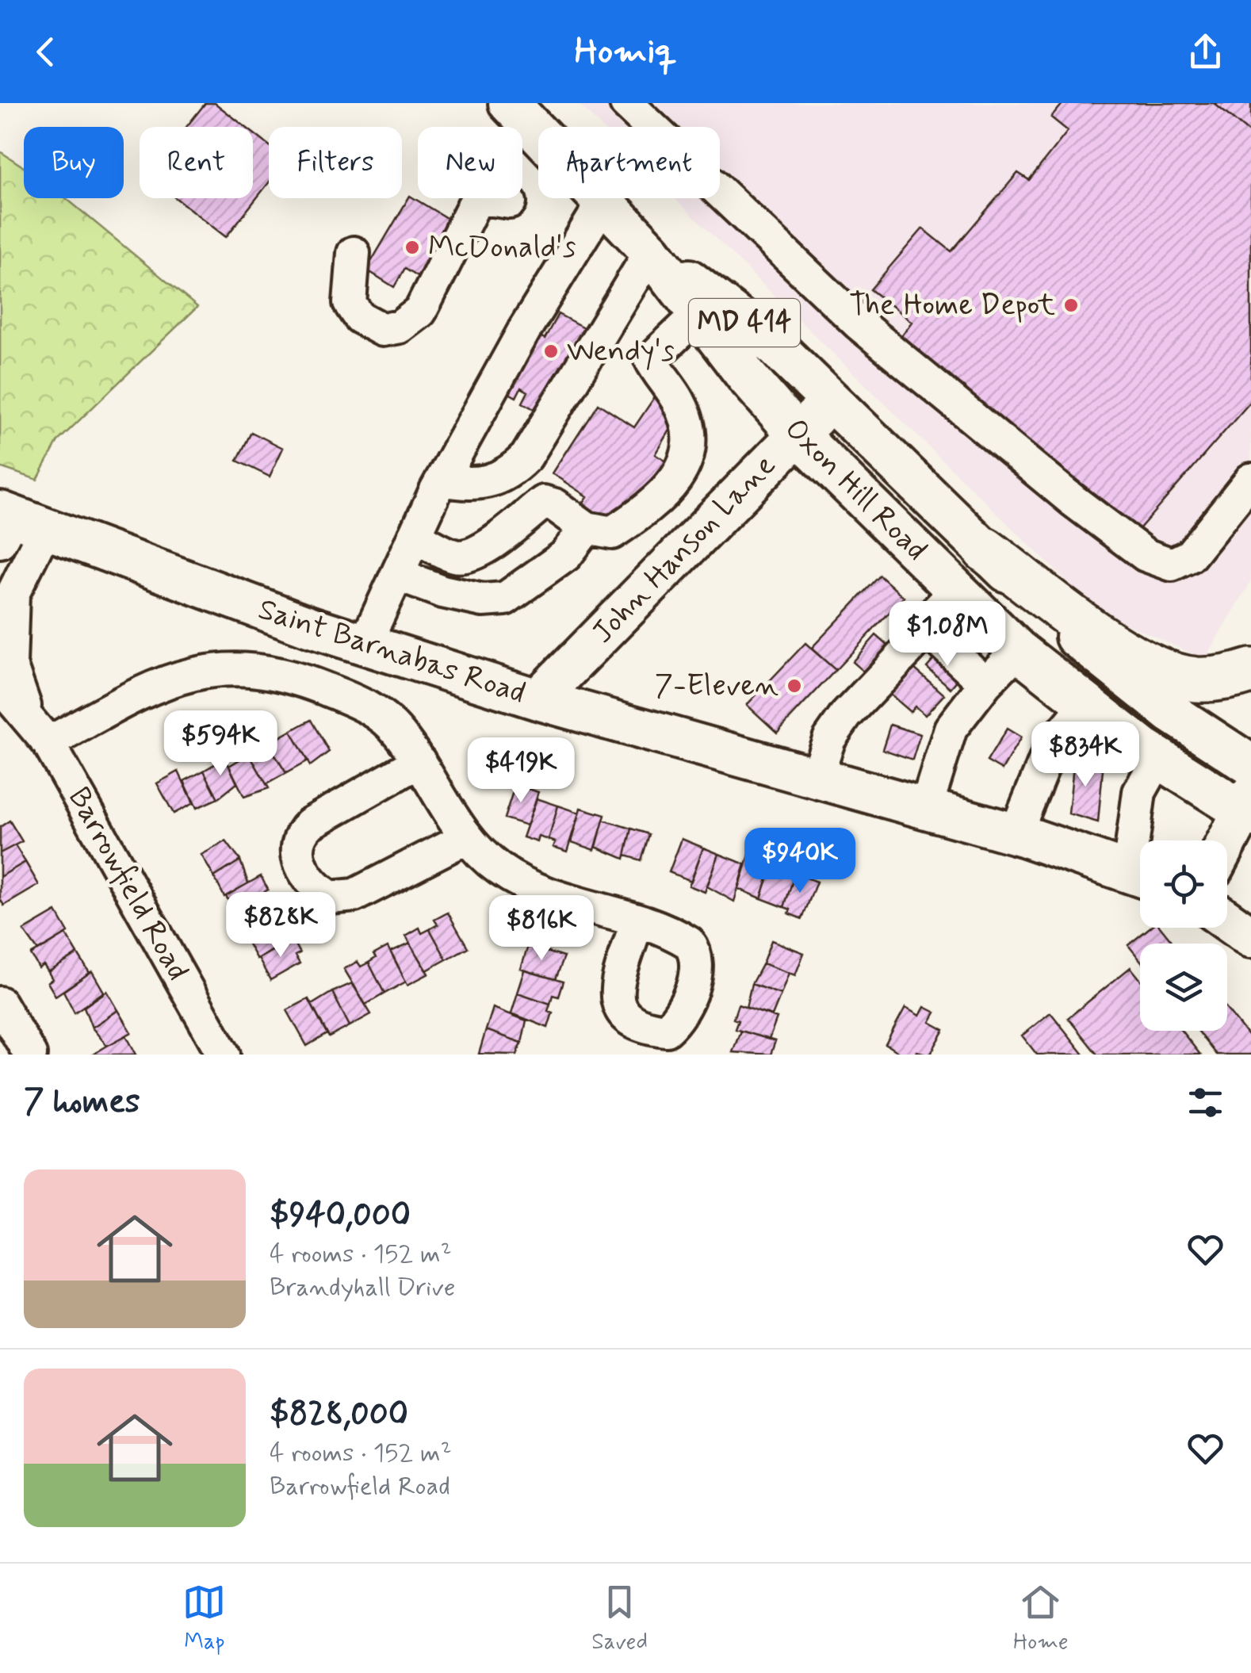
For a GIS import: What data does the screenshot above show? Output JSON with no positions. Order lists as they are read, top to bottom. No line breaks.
{"streets":{"main road":["MD 414","Oxon Hill Road","John Hanson Lane","Saint Barnabas Road"],"street":["Barrowfield Road"]},"crossings":[["Oxon Hill Road","John Hanson Lane"],["John Hanson Lane","Saint Barnabas Road"],["Saint Barnabas Road","Barrowfield Road"]],"places":["McDonald's","The Home Depot","Wendy's","7-Eleven"],"page":{"header":"Homiq","chip":["Buy","Rent","Filters","New","Apartment"],"price":["$1.08M","$594K","$834K","$419K","$940K","$828K","$816K"],"heading":"7 homes","list":[{"name":"$940,000","note":"4 rooms · 152 m² · Brandyhall Drive"},{"name":"$828,000","note":"4 rooms · 152 m² · Barrowfield Road"}],"tabs":["Map","Saved","Home"]}}
